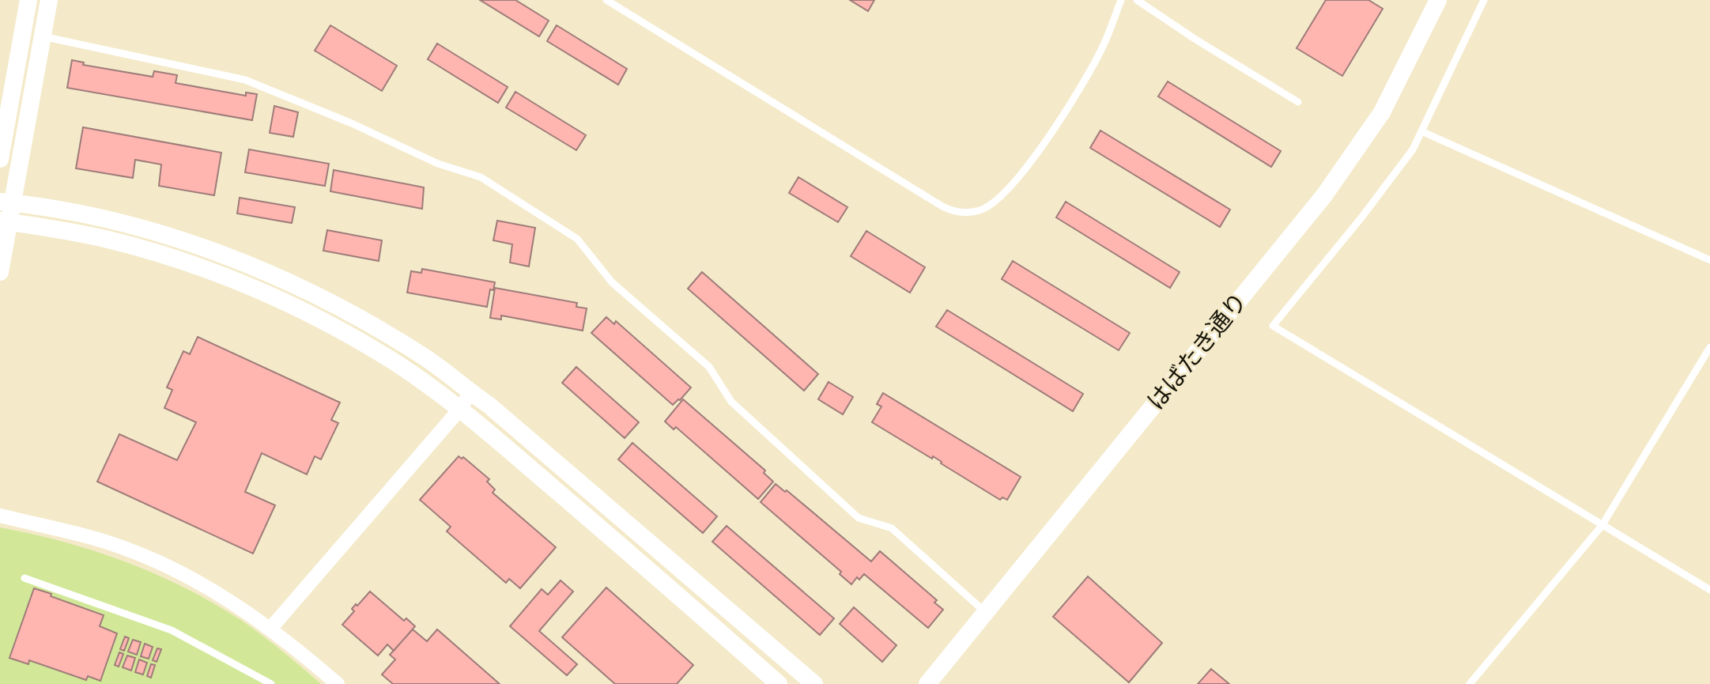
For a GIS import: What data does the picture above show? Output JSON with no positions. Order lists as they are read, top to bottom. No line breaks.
{"streets":{"street":["はばたき通り"]}}
